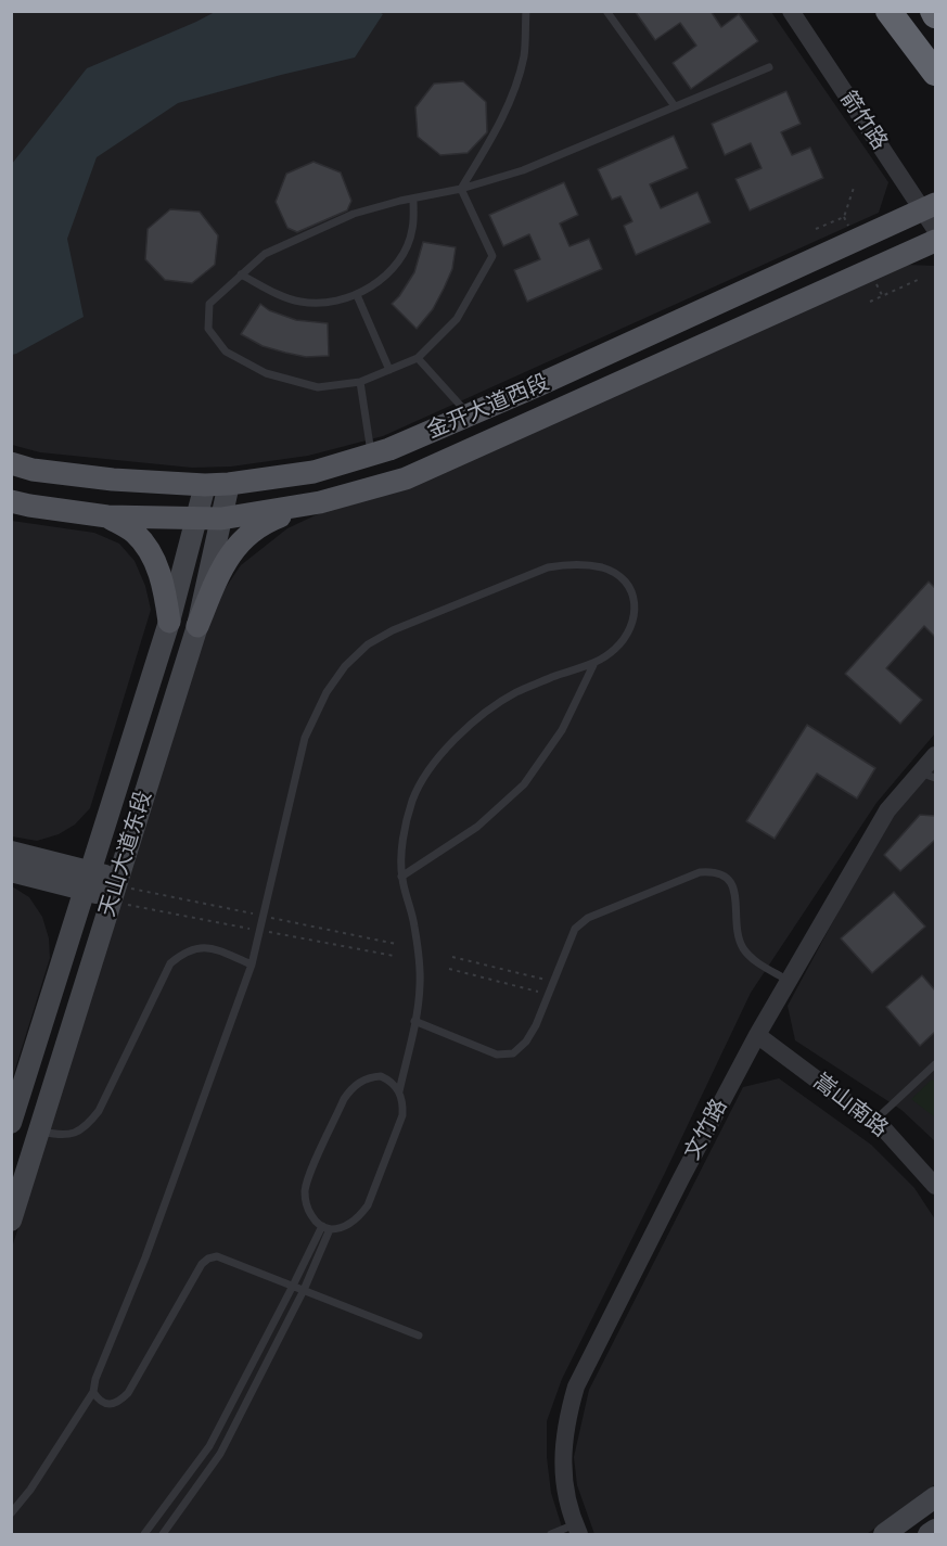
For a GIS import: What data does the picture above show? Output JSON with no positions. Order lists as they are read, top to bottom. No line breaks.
{"streets":{"main road":["金开大道西段","天山大道东段"],"street":["箭竹路","嵩山南路","文竹路"]},"crossings":[["箭竹路","金开大道西段"],["金开大道西段","天山大道东段"],["嵩山南路","文竹路"]]}
